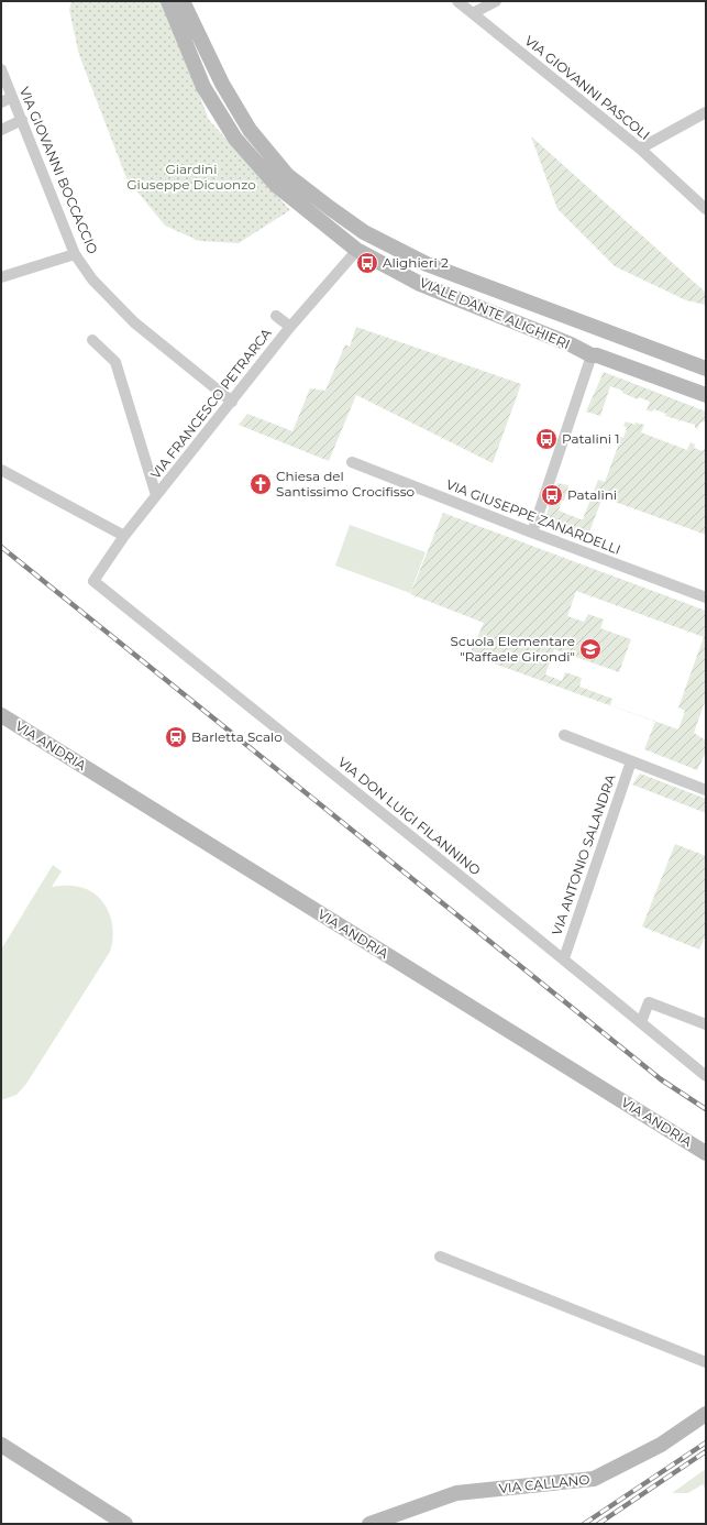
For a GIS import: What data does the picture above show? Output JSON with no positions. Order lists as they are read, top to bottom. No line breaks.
{"streets":{"street":["VIA GIOVANNI PASCOLI","VIA GIOVANNI BOCCACCIO","VIALE DANTE ALIGHIERI","VIA FRANCESCO PETRARCA","VIA GIUSEPPE ZANARDELLI","VIA ANDRIA","VIA DON LUIGI FILANNINO","VIA ANTONIO SALANDRA","VIA CALLANO"]},"crossings":[["VIA GIOVANNI BOCCACCIO","VIA FRANCESCO PETRARCA"],["VIALE DANTE ALIGHIERI","VIA FRANCESCO PETRARCA"],["VIA FRANCESCO PETRARCA","VIA DON LUIGI FILANNINO"],["VIA DON LUIGI FILANNINO","VIA ANTONIO SALANDRA"]],"parks":["Giardini Giuseppe Dicuonzo"],"places":{"bus stop":["Alighieri 2","Patalini 1","Patalini"],"church":["Chiesa del Santissimo Crocifisso"],"school or university":["Scuola Elementare \"Raffaele Girondi\""],"station":["Barletta Scalo"]}}
